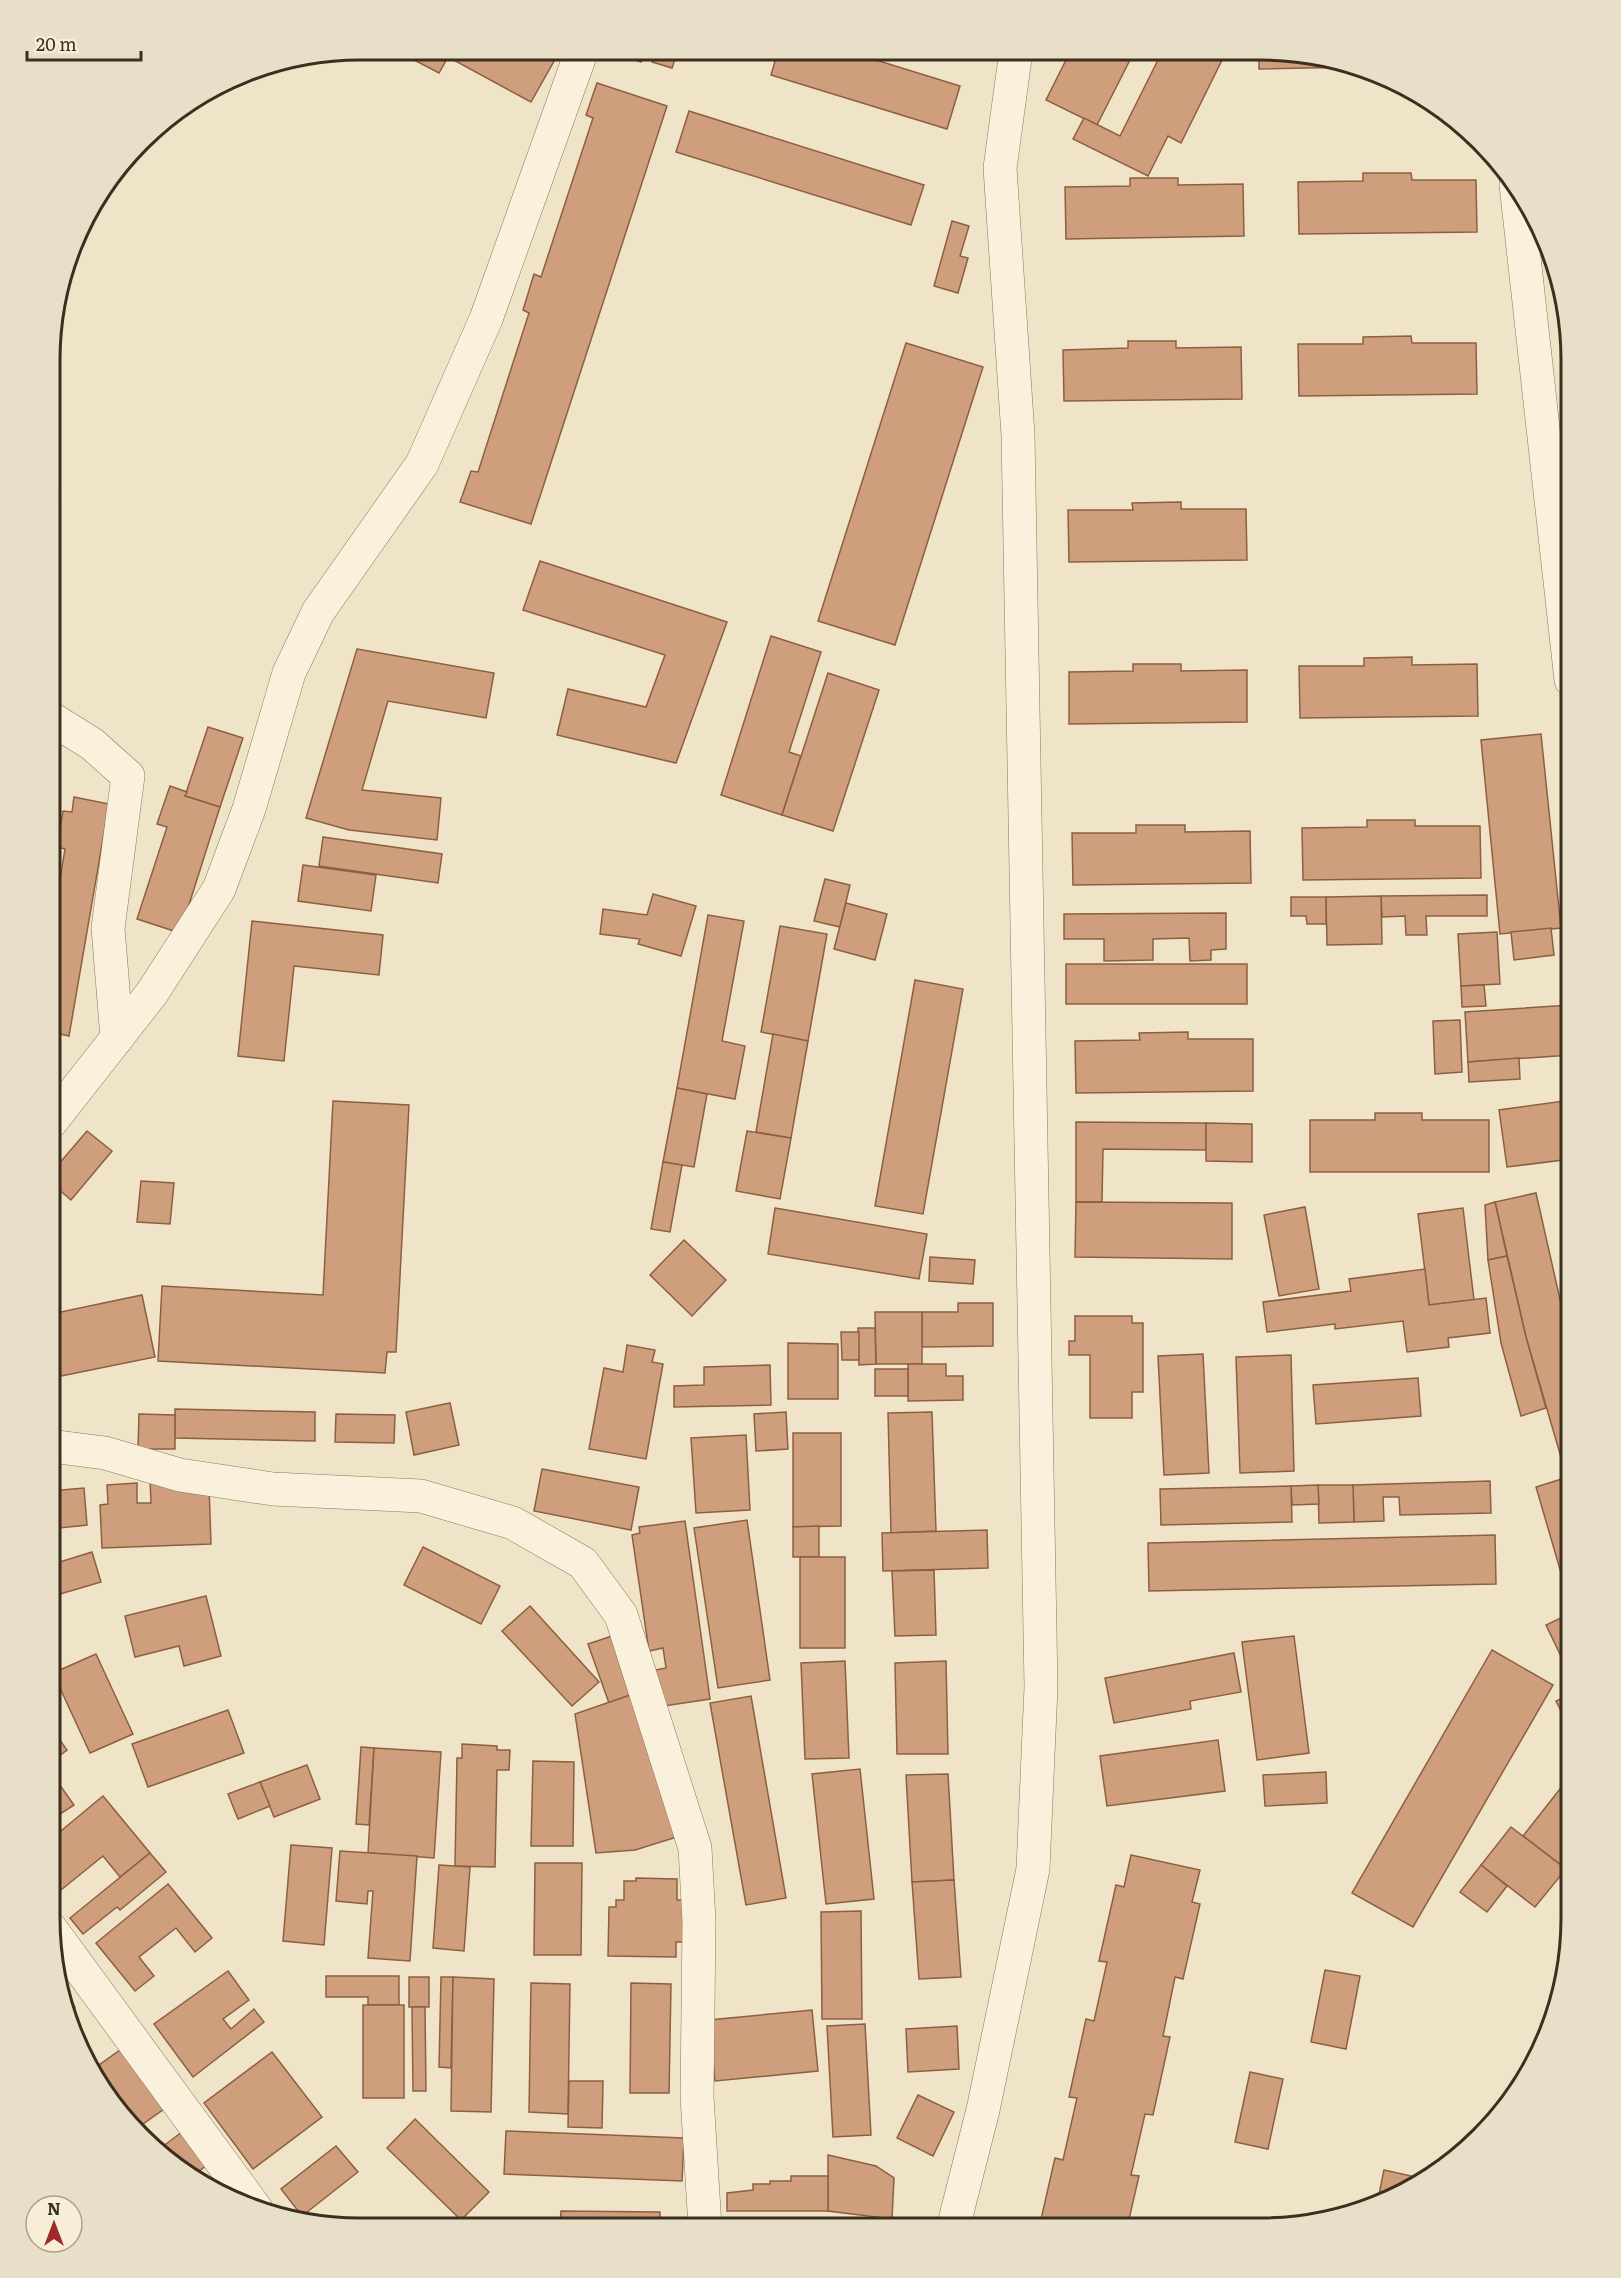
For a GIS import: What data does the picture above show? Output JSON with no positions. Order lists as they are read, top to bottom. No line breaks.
{"scale_bar":"20 m","north":"top"}
